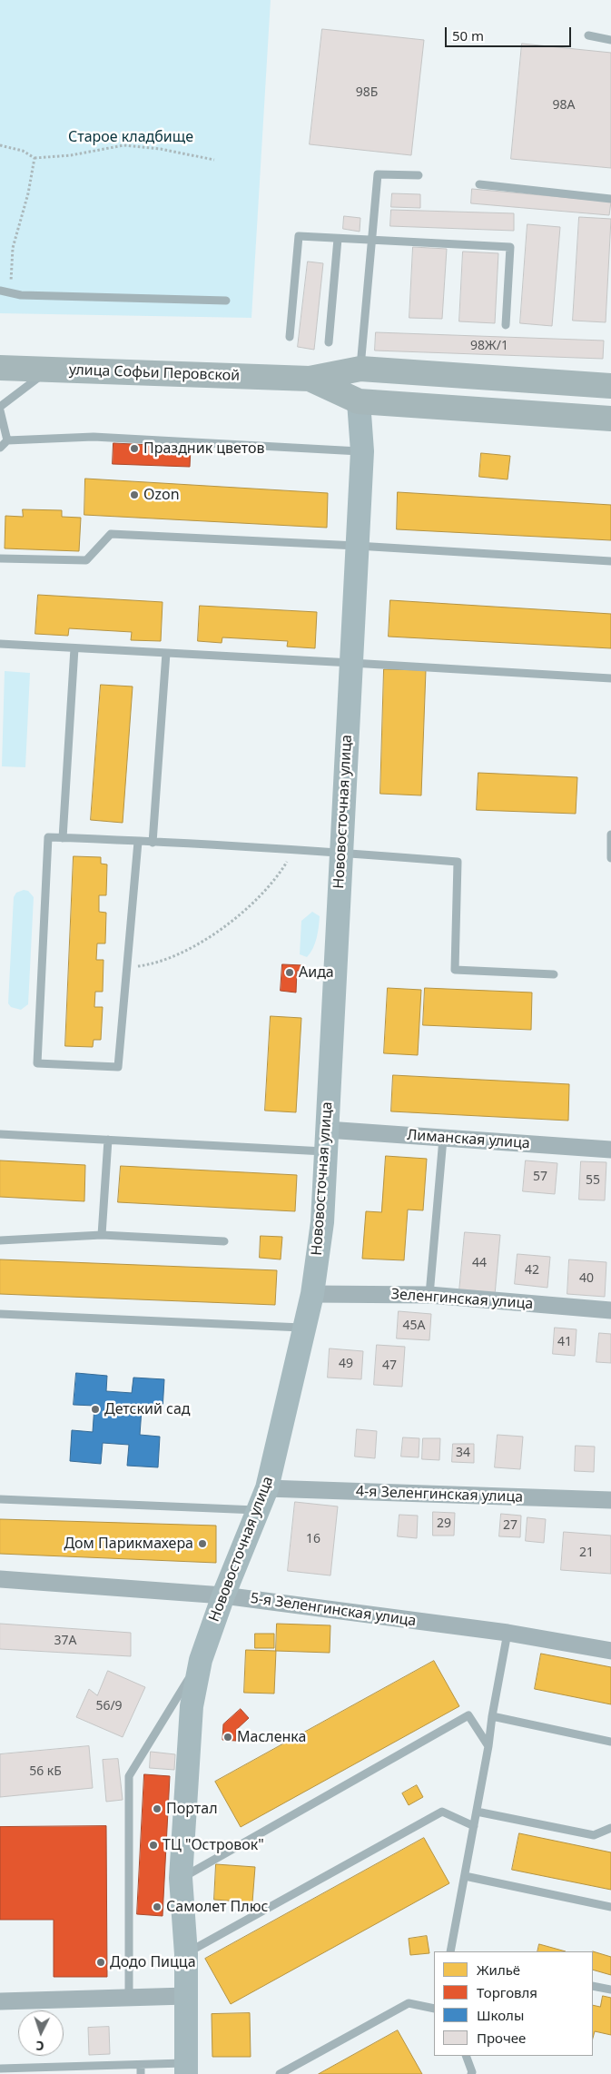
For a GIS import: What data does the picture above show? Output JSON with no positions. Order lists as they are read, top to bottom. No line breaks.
{"streets":{"main road":["улица Софьи Перовской","Нововосточная улица"],"street":["Лиманская улица","Зеленгинская улица","4-я Зеленгинская улица","5-я Зеленгинская улица"]},"crossings":[["улица Софьи Перовской","Нововосточная улица"],["Нововосточная улица","Лиманская улица"],["Нововосточная улица","Зеленгинская улица"],["Нововосточная улица","4-я Зеленгинская улица"],["Нововосточная улица","5-я Зеленгинская улица"]],"parks":["Старое кладбище"],"places":["Праздник цветов","Ozon","Аида","Детский сад","Дом Парикмахера","Масленка","Портал","ТЦ \"Островок\"","Самолет Плюс","Додо Пицца"],"house_numbers":["98Б","98А","98Ж/1","57","55","44","42","40","45А","41","49","47","34","29","27","16","21","37А","56/9","56 кБ"],"legend":["Жильё","Торговля","Школы","Прочее"],"scale_bar":"50 m","north":"bottom"}
